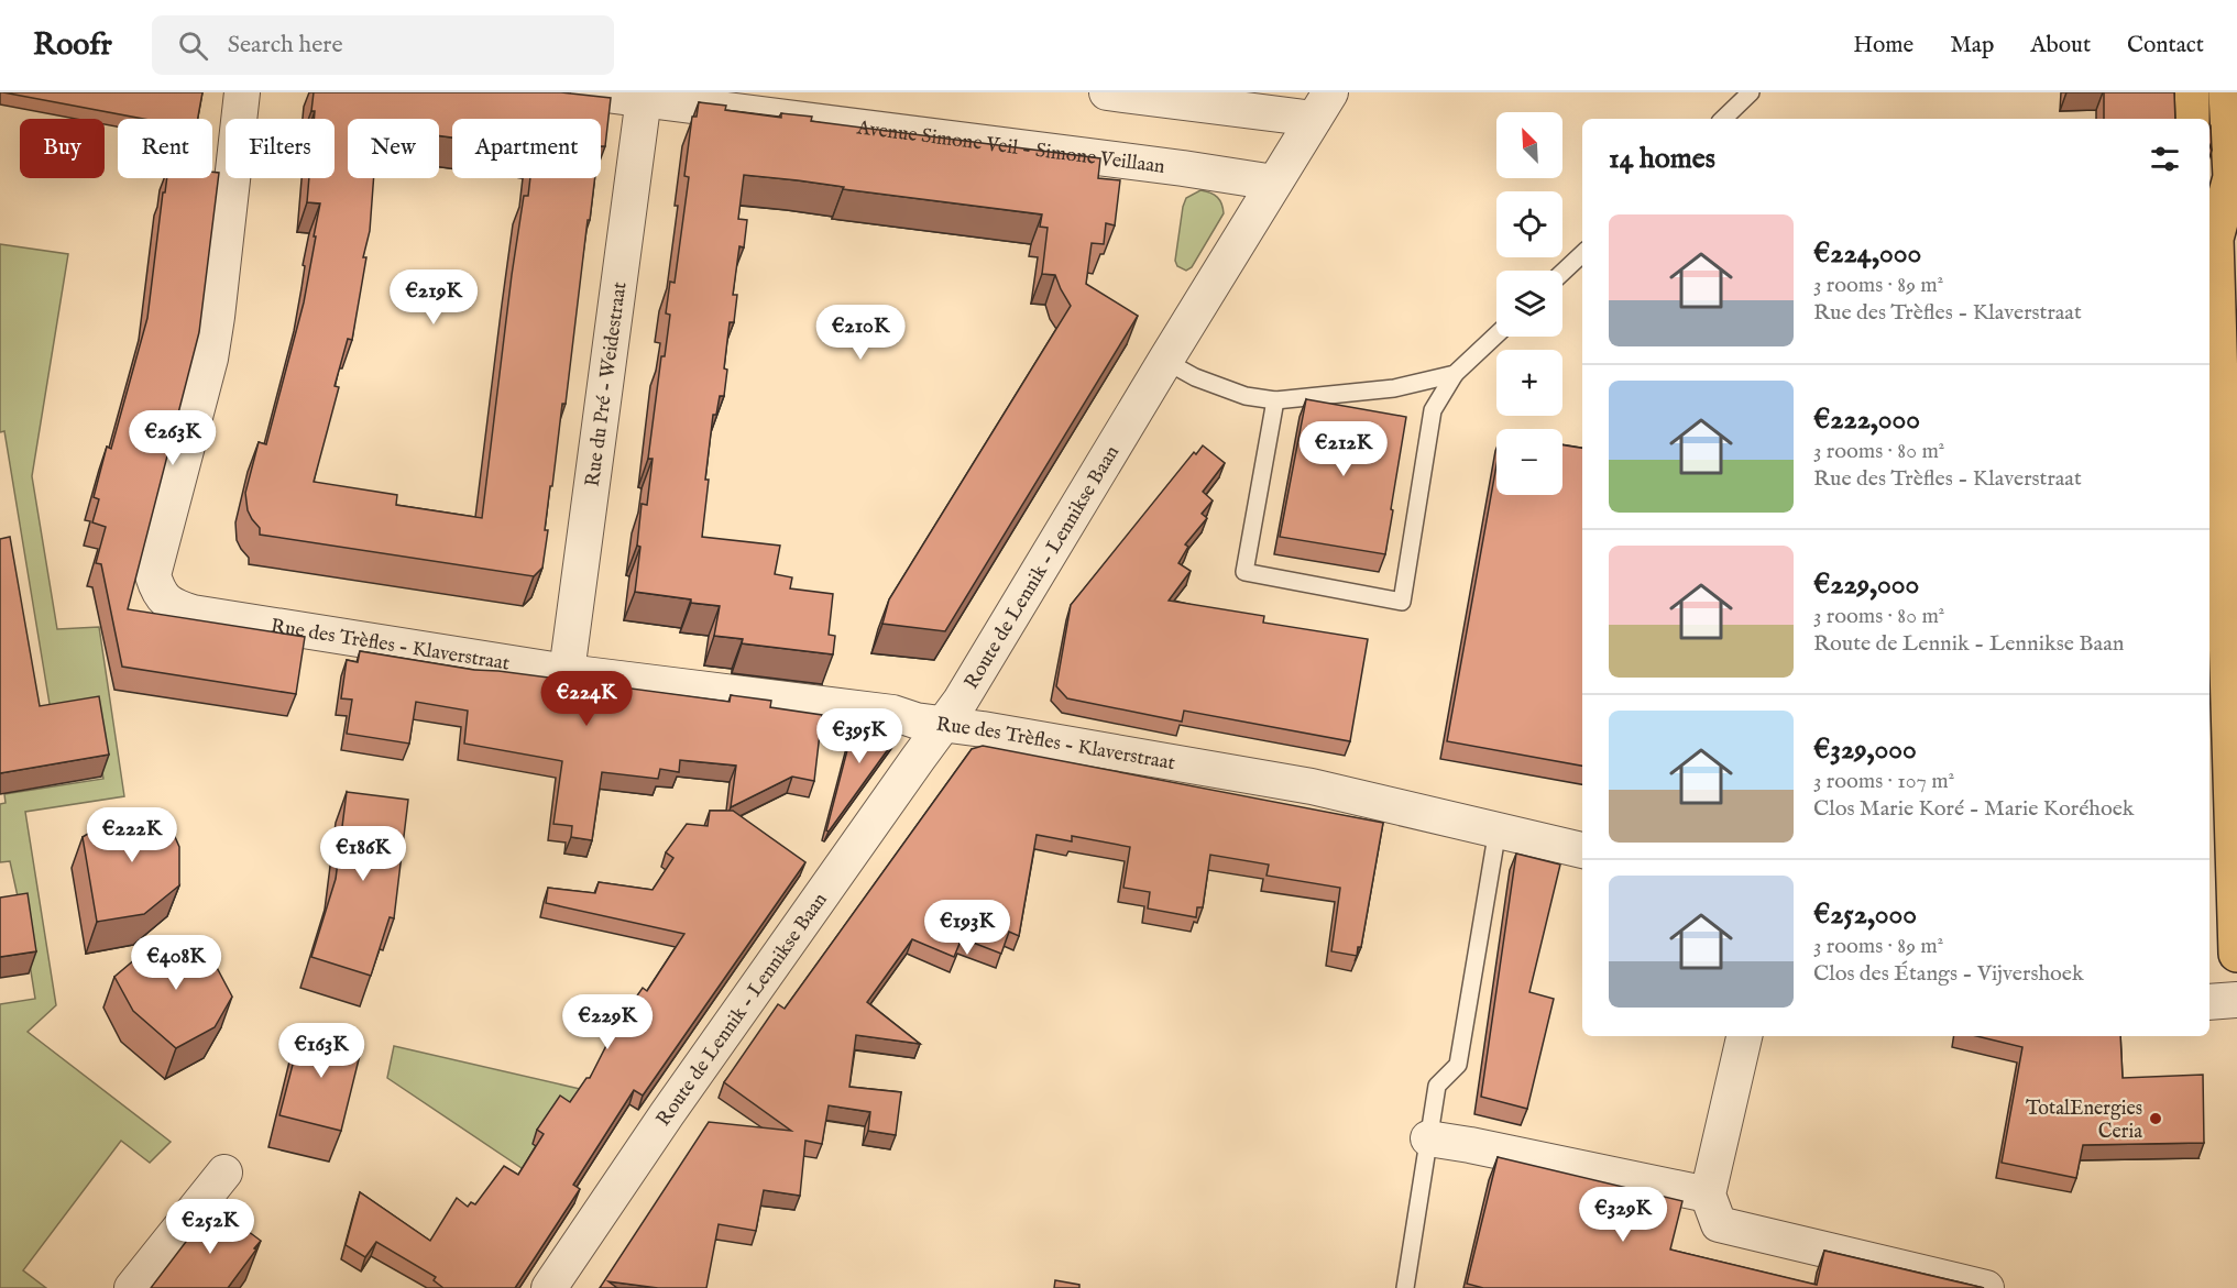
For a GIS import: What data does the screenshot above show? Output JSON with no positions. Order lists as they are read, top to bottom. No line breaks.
{"streets":{"street":["Avenue Simone Veil - Simone Veillaan","Rue du Pré - Weidestraat","Route de Lennik - Lennikse Baan","Rue des Trèfles - Klaverstraat"]},"crossings":[["Avenue Simone Veil - Simone Veillaan","Rue du Pré - Weidestraat"],["Avenue Simone Veil - Simone Veillaan","Route de Lennik - Lennikse Baan"],["Rue du Pré - Weidestraat","Rue des Trèfles - Klaverstraat"],["Route de Lennik - Lennikse Baan","Rue des Trèfles - Klaverstraat"]],"places":["TotalEnergies Ceria"],"north":"top left","page":{"header":"Roofr","search":"Search here","nav":["Home","Map","About","Contact"],"map_buttons":["+","−"],"chip":["Buy","Rent","Filters","New","Apartment"],"heading":"14 homes","list":[{"name":"€224,000","note":"3 rooms · 89 m² · Rue des Trèfles - Klaverstraat"},{"name":"€222,000","note":"3 rooms · 80 m² · Rue des Trèfles - Klaverstraat"},{"name":"€229,000","note":"3 rooms · 80 m² · Route de Lennik - Lennikse Baan"},{"name":"€329,000","note":"3 rooms · 107 m² · Clos Marie Koré - Marie Koréhoek"},{"name":"€252,000","note":"3 rooms · 89 m² · Clos des Étangs - Vijvershoek"}],"price":["€219K","€210K","€263K","€212K","€224K","€395K","€222K","€186K","€193K","€408K","€229K","€163K","€329K","€252K"]}}
